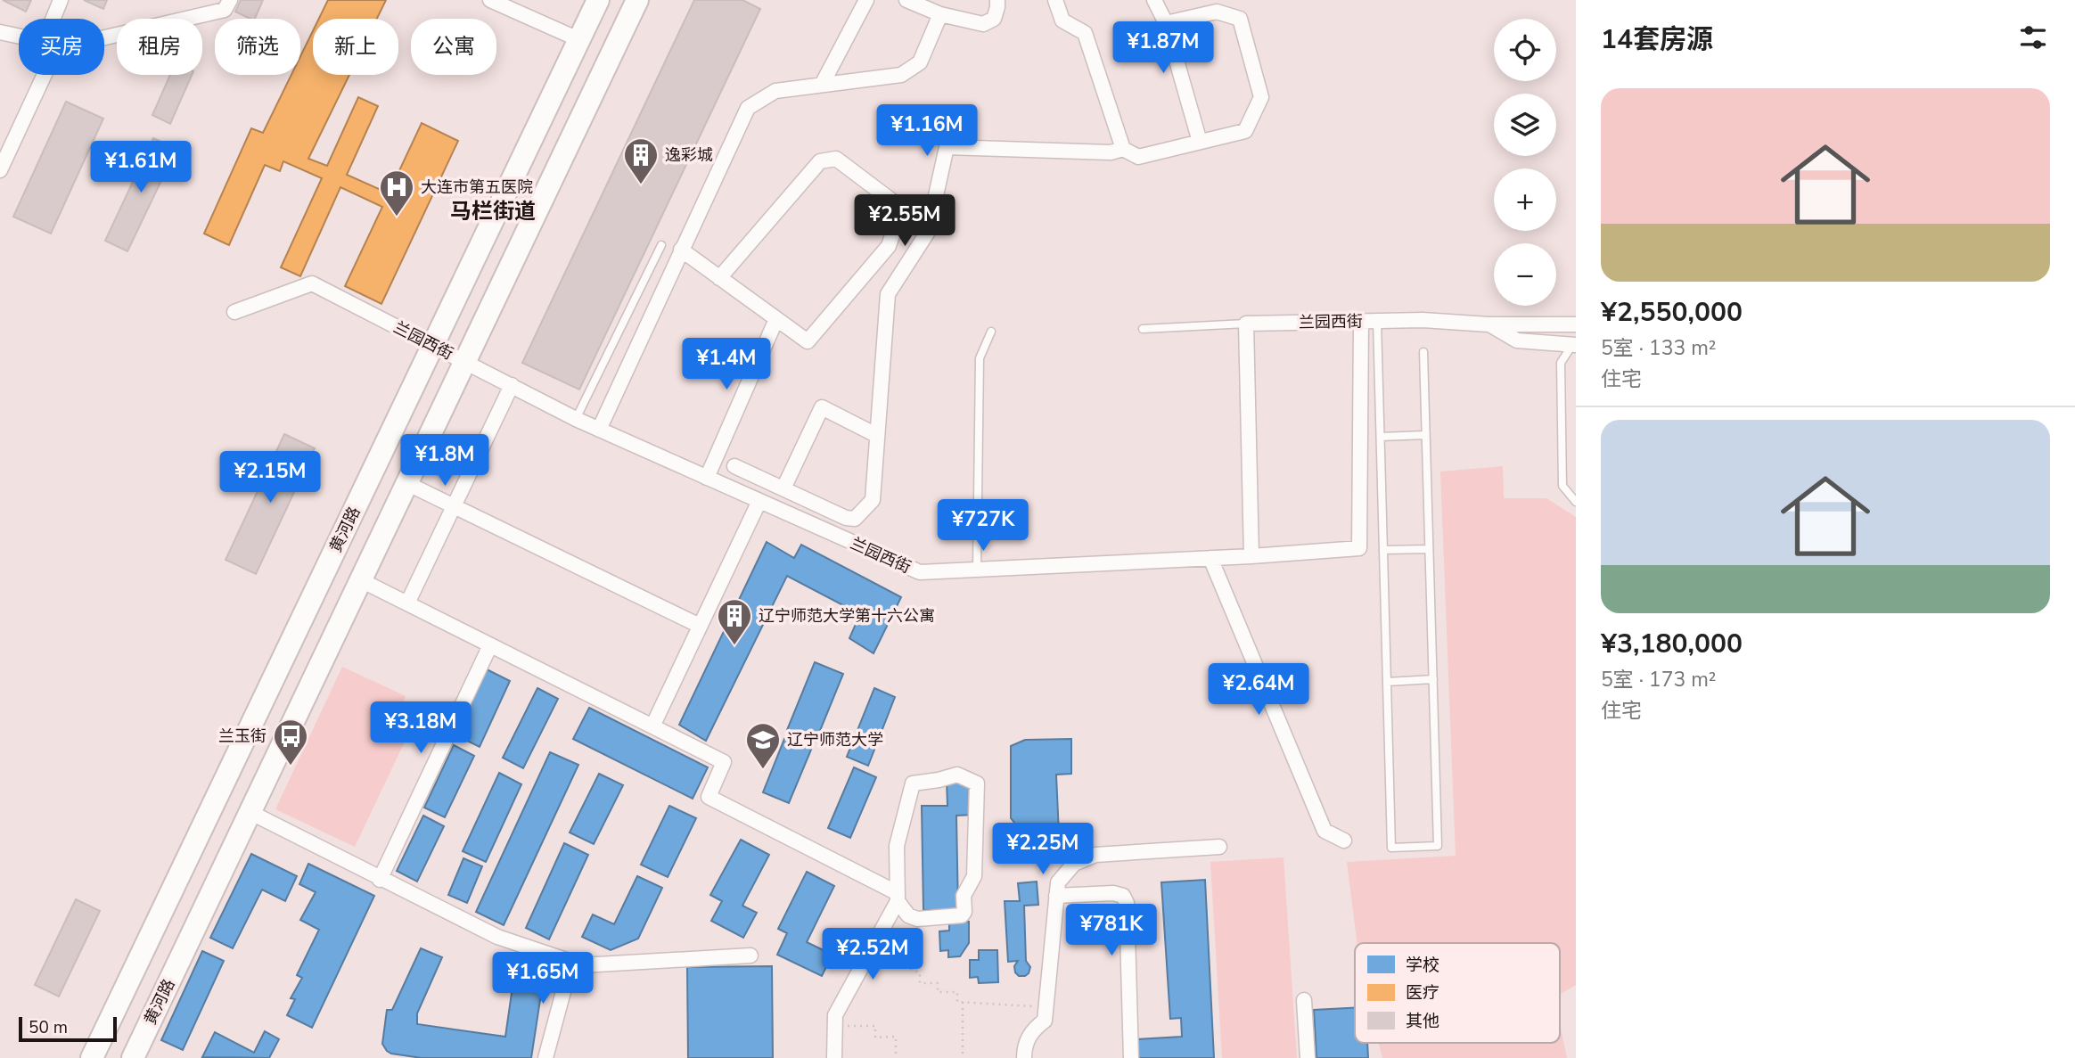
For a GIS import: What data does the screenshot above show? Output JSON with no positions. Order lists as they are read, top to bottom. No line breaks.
{"streets":{"main road":["黄河路"],"street":["兰园西街"]},"crossings":[["兰园西街","黄河路"]],"districts":["马栏街道"],"places":{"building":["逸彩城","辽宁师范大学第十六公寓"],"hospital":["大连市第五医院"],"bus stop":["兰玉街"],"school or university":["辽宁师范大学"]},"legend":["学校","医疗","其他"],"scale_bar":"50 m","page":{"heading":"14套房源","map_buttons":["+","−"],"chip":["买房","租房","筛选","新上","公寓"],"price":["¥1.87M","¥1.16M","¥1.61M","¥2.55M","¥1.4M","¥1.8M","¥2.15M","¥727K","¥2.64M","¥3.18M","¥2.25M","¥781K","¥2.52M","¥1.65M"],"list":[{"name":"¥2,550,000","note":"5室 · 133 m² · 住宅"},{"name":"¥3,180,000","note":"5室 · 173 m² · 住宅"}],"scale":"50 m"}}
